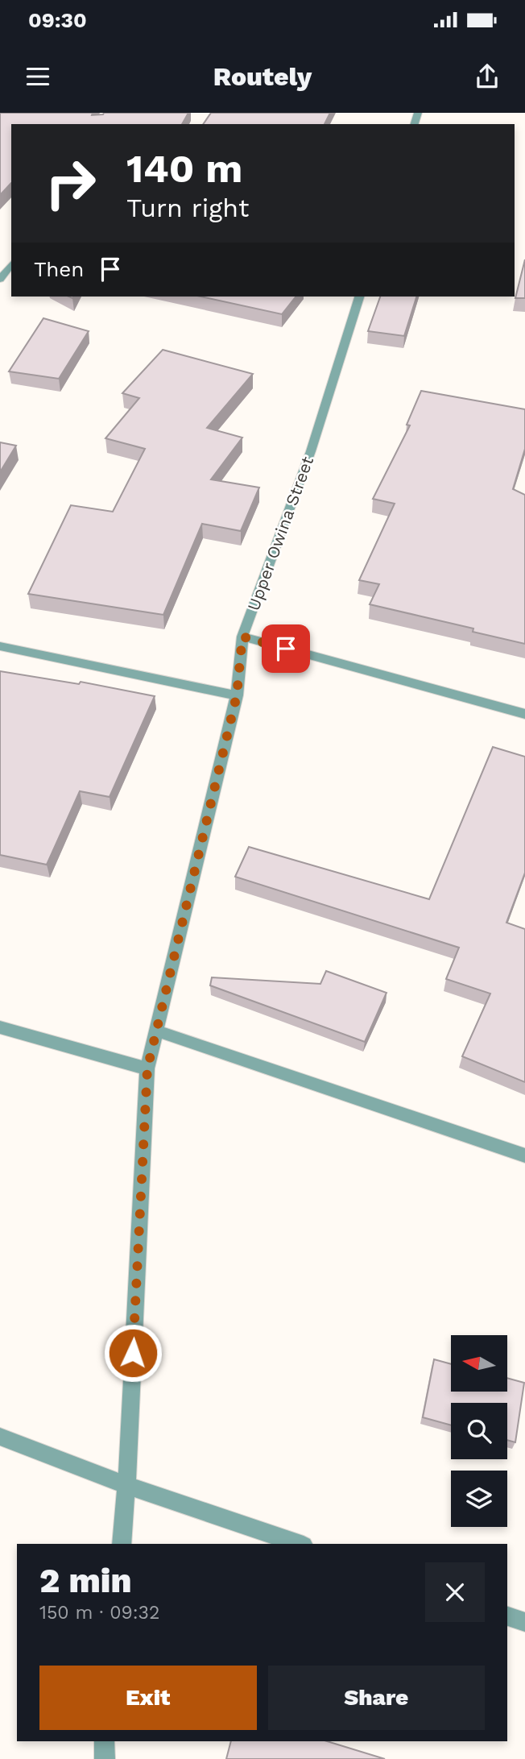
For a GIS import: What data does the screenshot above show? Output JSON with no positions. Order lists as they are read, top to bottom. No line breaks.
{"streets":{"street":["Upper Owina Street"]},"north":"left","page":{"status":"09:30","header":"Routely","turn":["140 m","Turn right"],"then":"Then","heading":["2 min","150 m · 09:32"],"buttons":["Exit","Share"]}}
